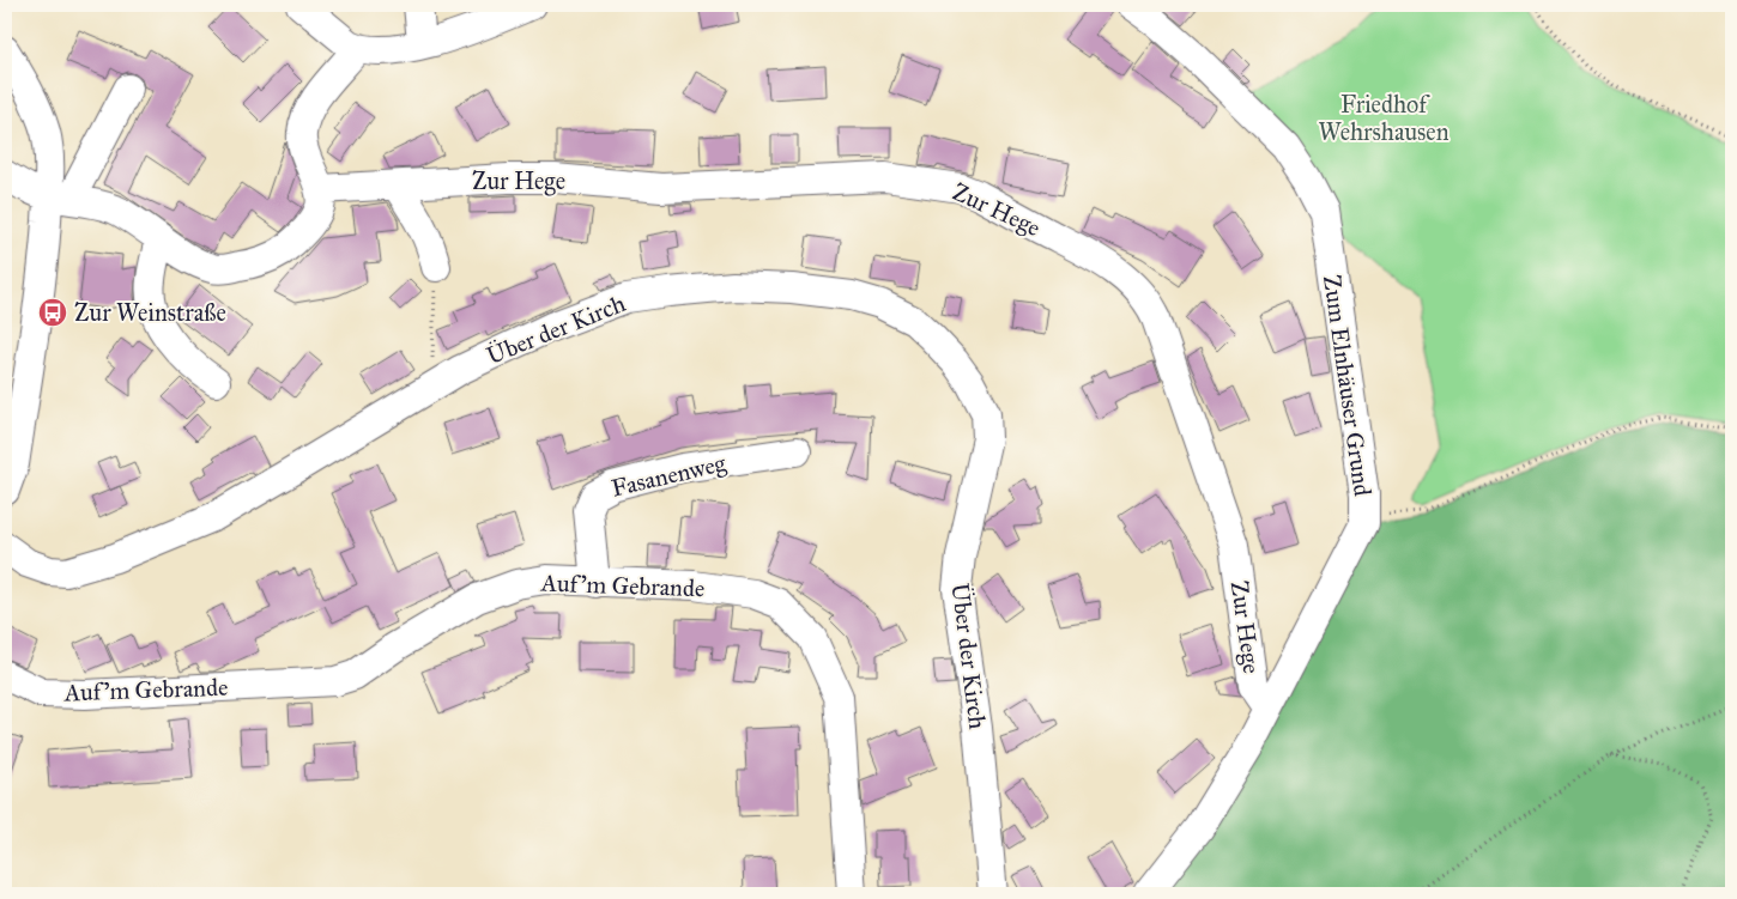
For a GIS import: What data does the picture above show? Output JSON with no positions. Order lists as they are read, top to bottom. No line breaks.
{"streets":{"street":["Zur Hege","Über der Kirch","Zum Elnhäuser Grund","Fasanenweg","Auf'm Gebrande"]},"crossings":[["Zur Hege","Zum Elnhäuser Grund"],["Fasanenweg","Auf'm Gebrande"]],"parks":["Friedhof Wehrshausen"],"places":{"bus stop":["Zur Weinstraße"]}}
